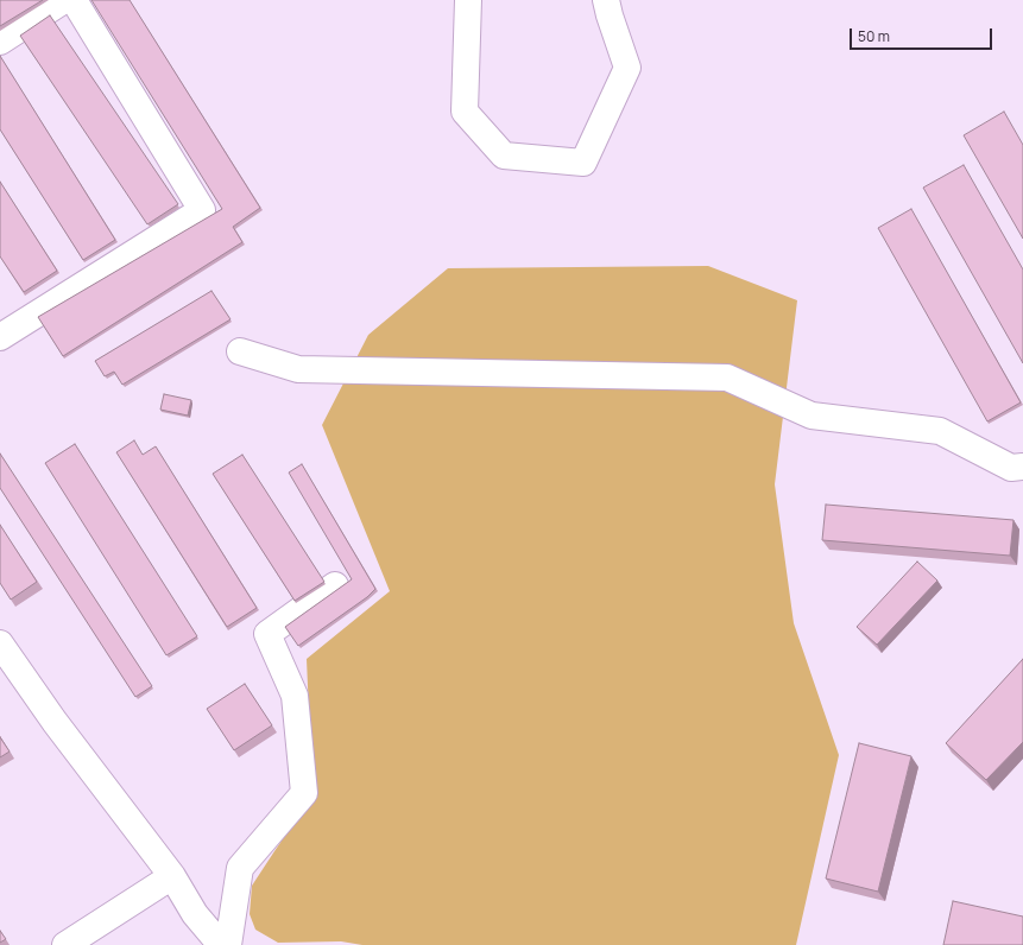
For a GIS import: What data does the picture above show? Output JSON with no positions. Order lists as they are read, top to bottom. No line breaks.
{"scale_bar":"50 m"}
